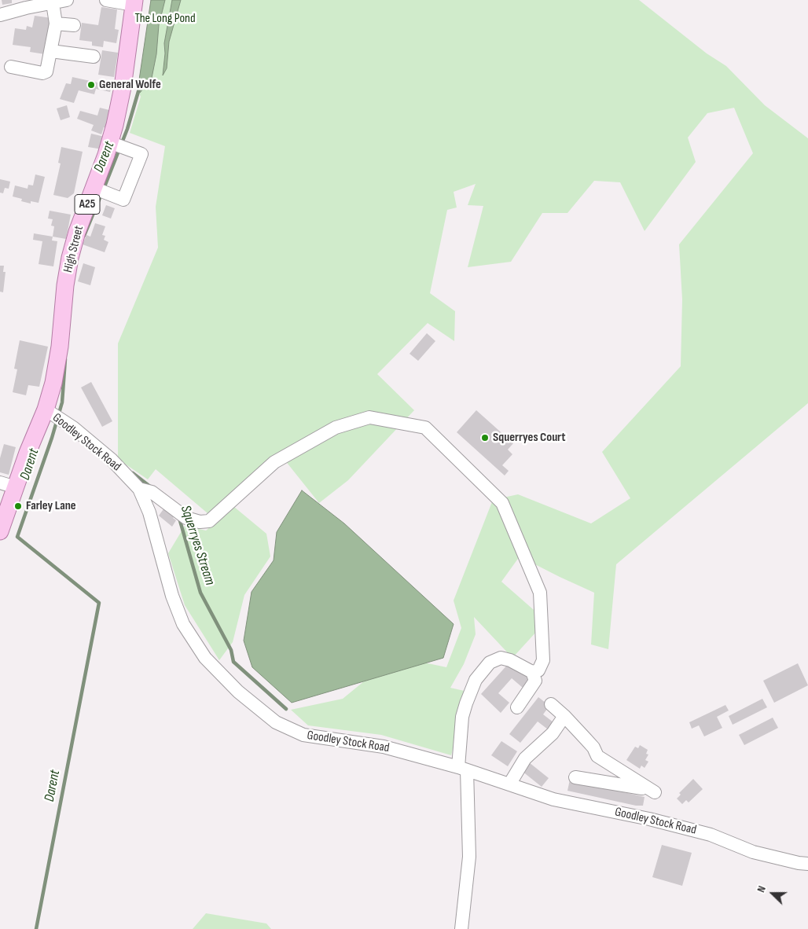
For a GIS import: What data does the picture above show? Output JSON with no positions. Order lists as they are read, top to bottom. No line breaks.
{"streets":{"main road":["A25","High Street"],"street":["Goodley Stock Road"]},"crossings":[["A25","High Street"],["A25","Goodley Stock Road"],["High Street","Goodley Stock Road"]],"water":["Darent","Squerryes Stream"],"parks":["The Long Pond"],"places":["General Wolfe","Squerryes Court","Farley Lane"],"north":"left"}
